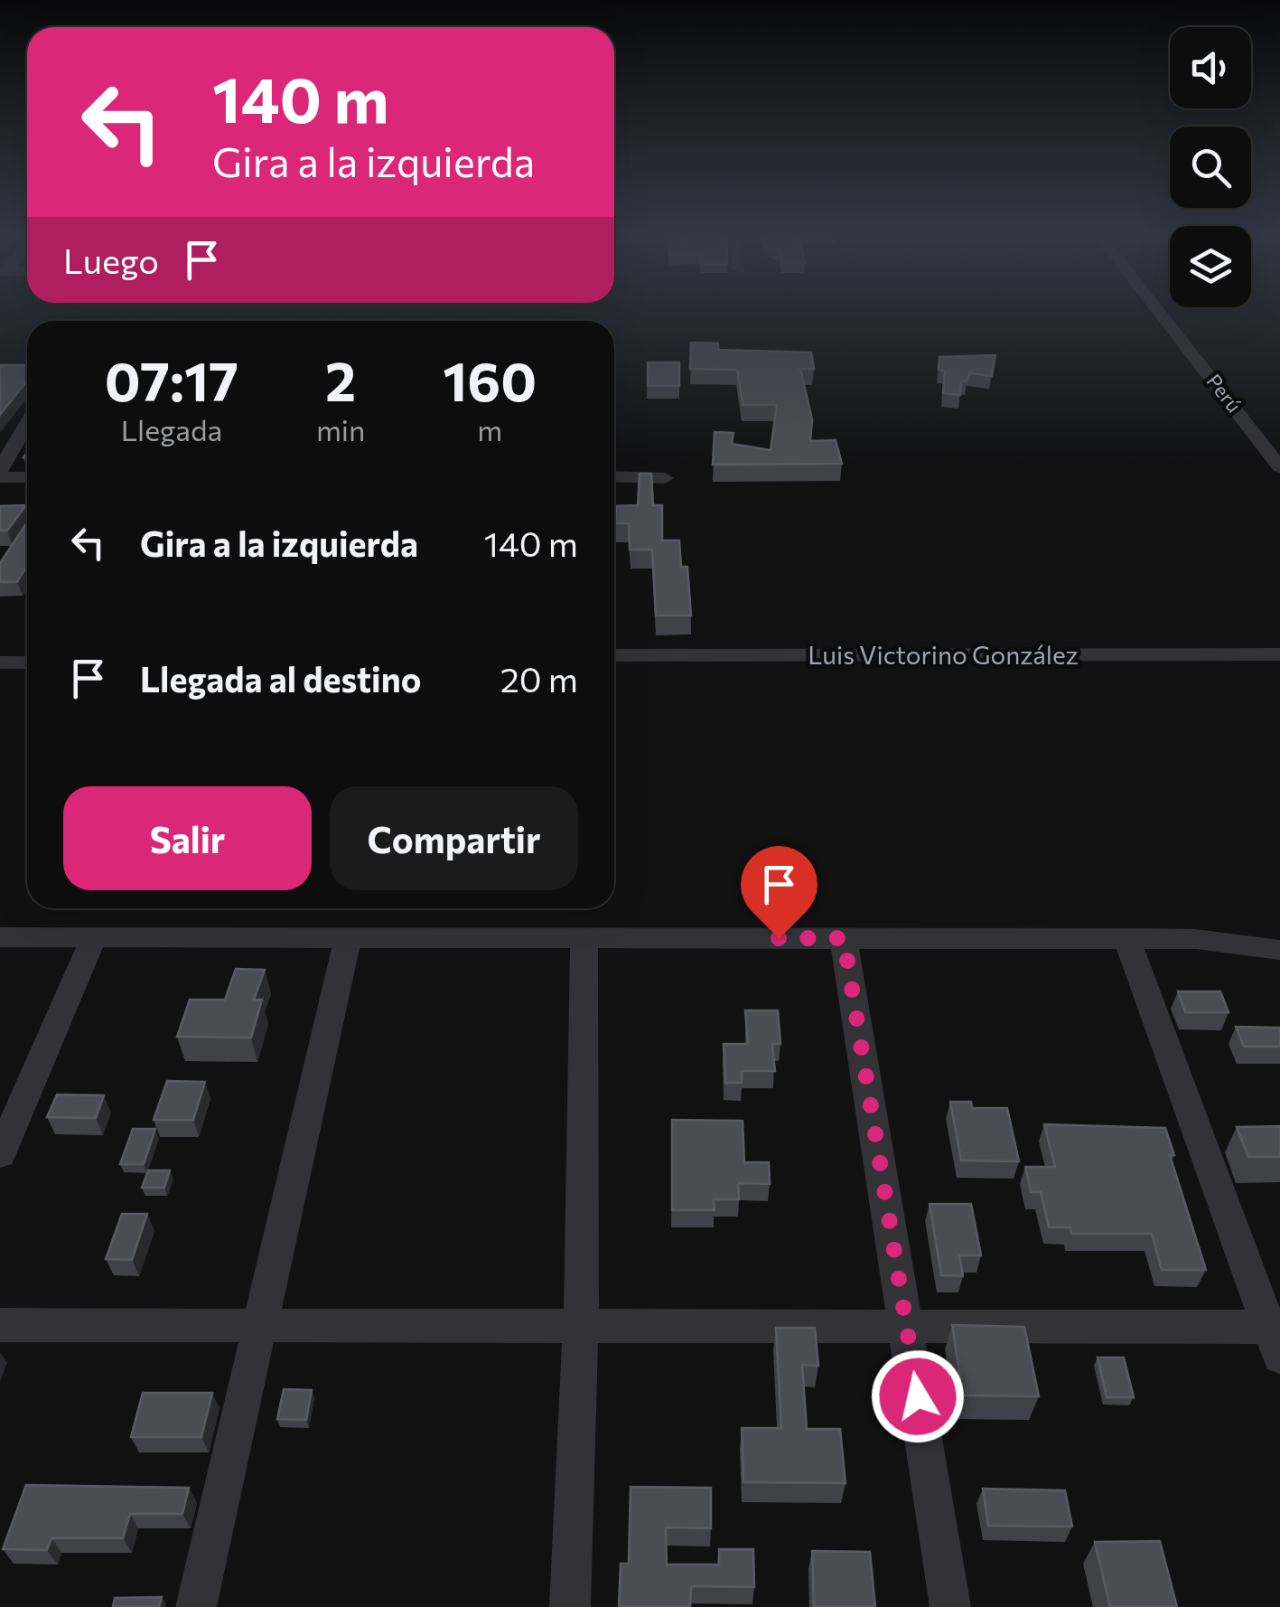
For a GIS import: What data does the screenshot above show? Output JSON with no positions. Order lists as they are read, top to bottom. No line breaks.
{"streets":{"street":["Perú","Luis Victorino González"]},"page":{"turn":["140 m","Gira a la izquierda"],"then":"Luego","eta":["07:17","Llegada","2","min","160","m"],"list":[{"name":"Gira a la izquierda","value":"140 m"},{"name":"Llegada al destino","value":"20 m"}],"buttons":["Salir","Compartir"]}}
